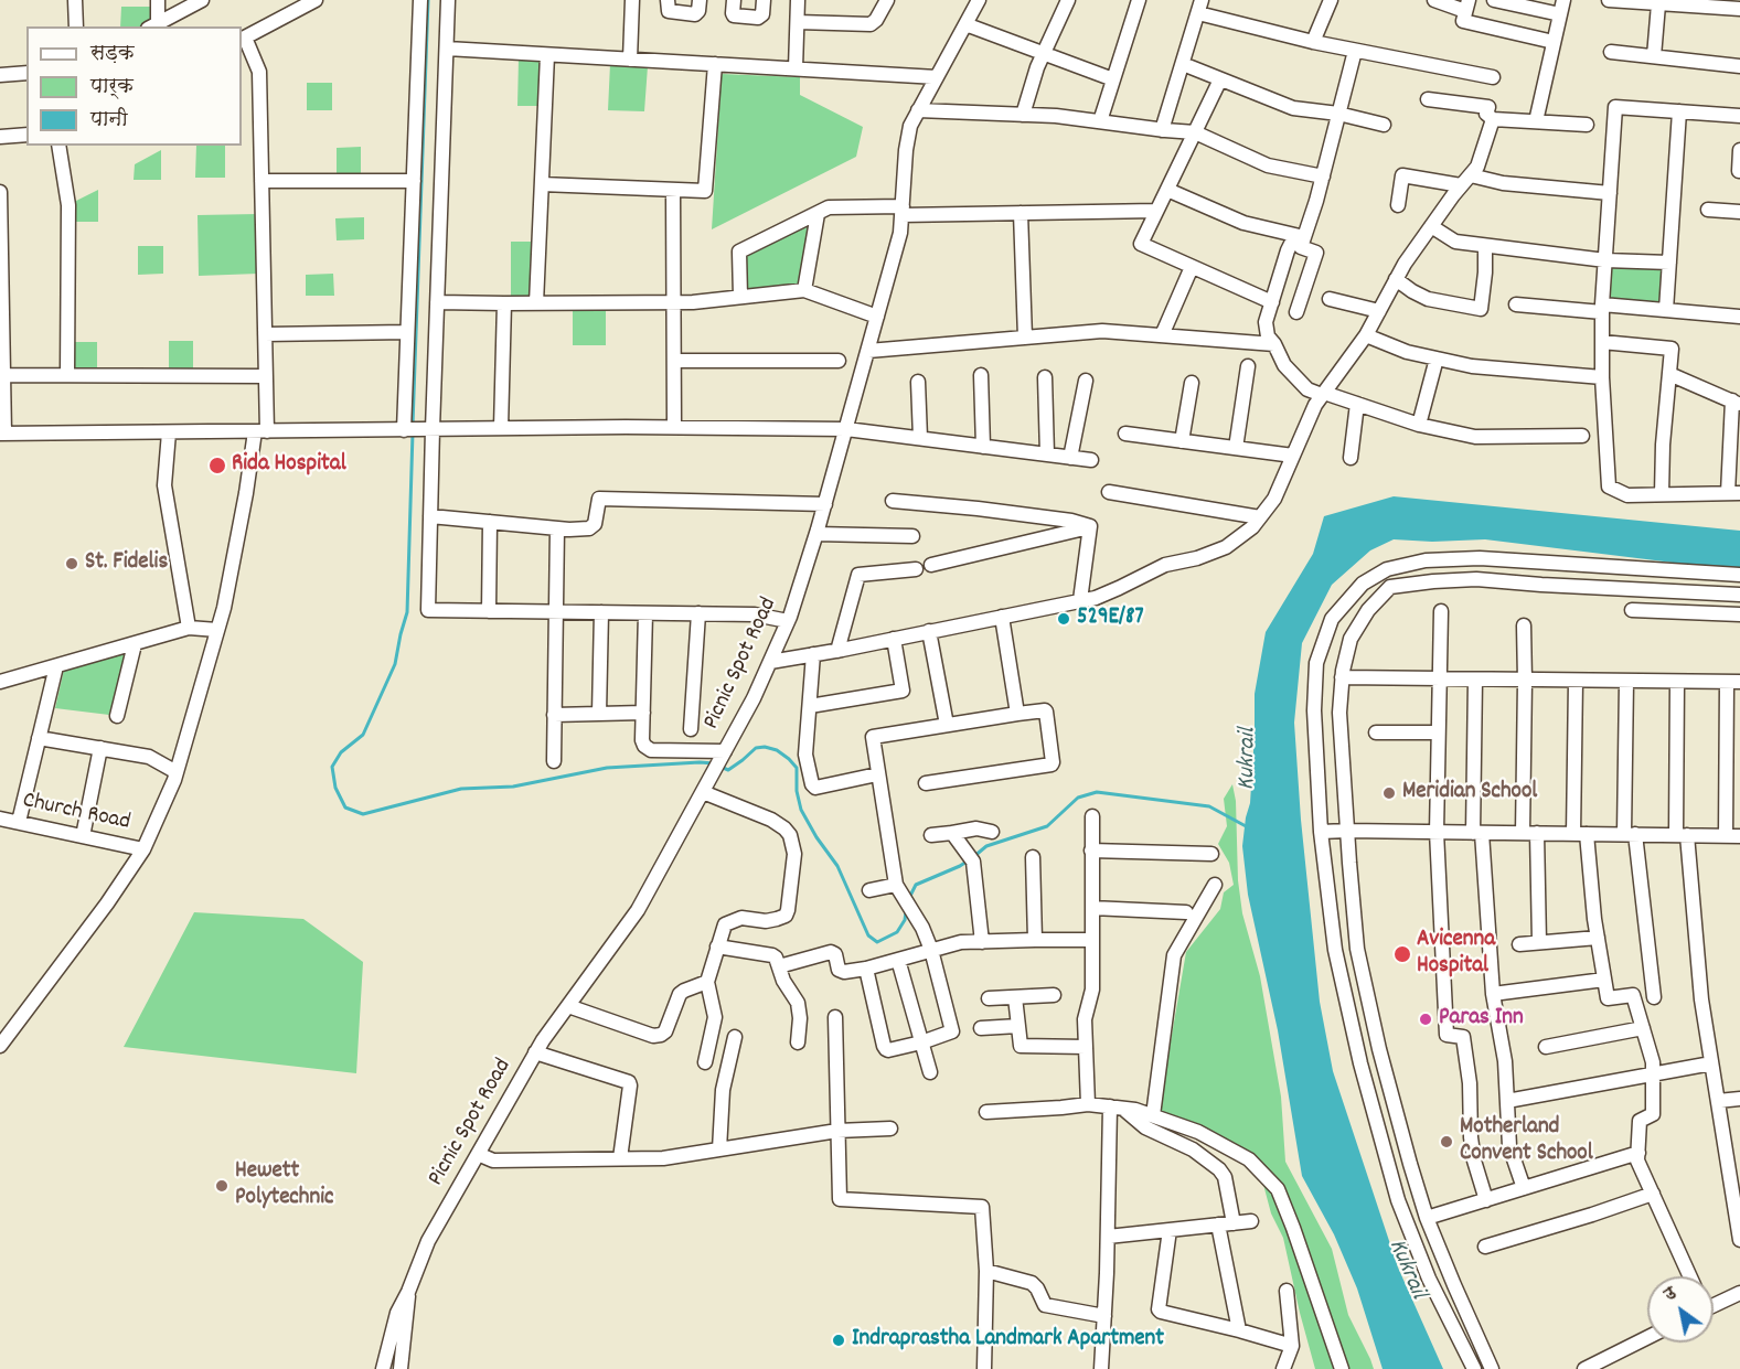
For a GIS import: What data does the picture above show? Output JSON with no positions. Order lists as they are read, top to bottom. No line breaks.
{"streets":{"street":["Picnic Spot Road","Church Road"]},"water":["Kukrail"],"places":["Rida Hospital","St. Fidelis","529E/87","Meridian School","Avicenna Hospital","Paras Inn","Motherland Convent School","Hewett Polytechnic","Indraprastha Landmark Apartment"],"legend":["सड़क","पार्क","पानी"],"north":"top left"}
